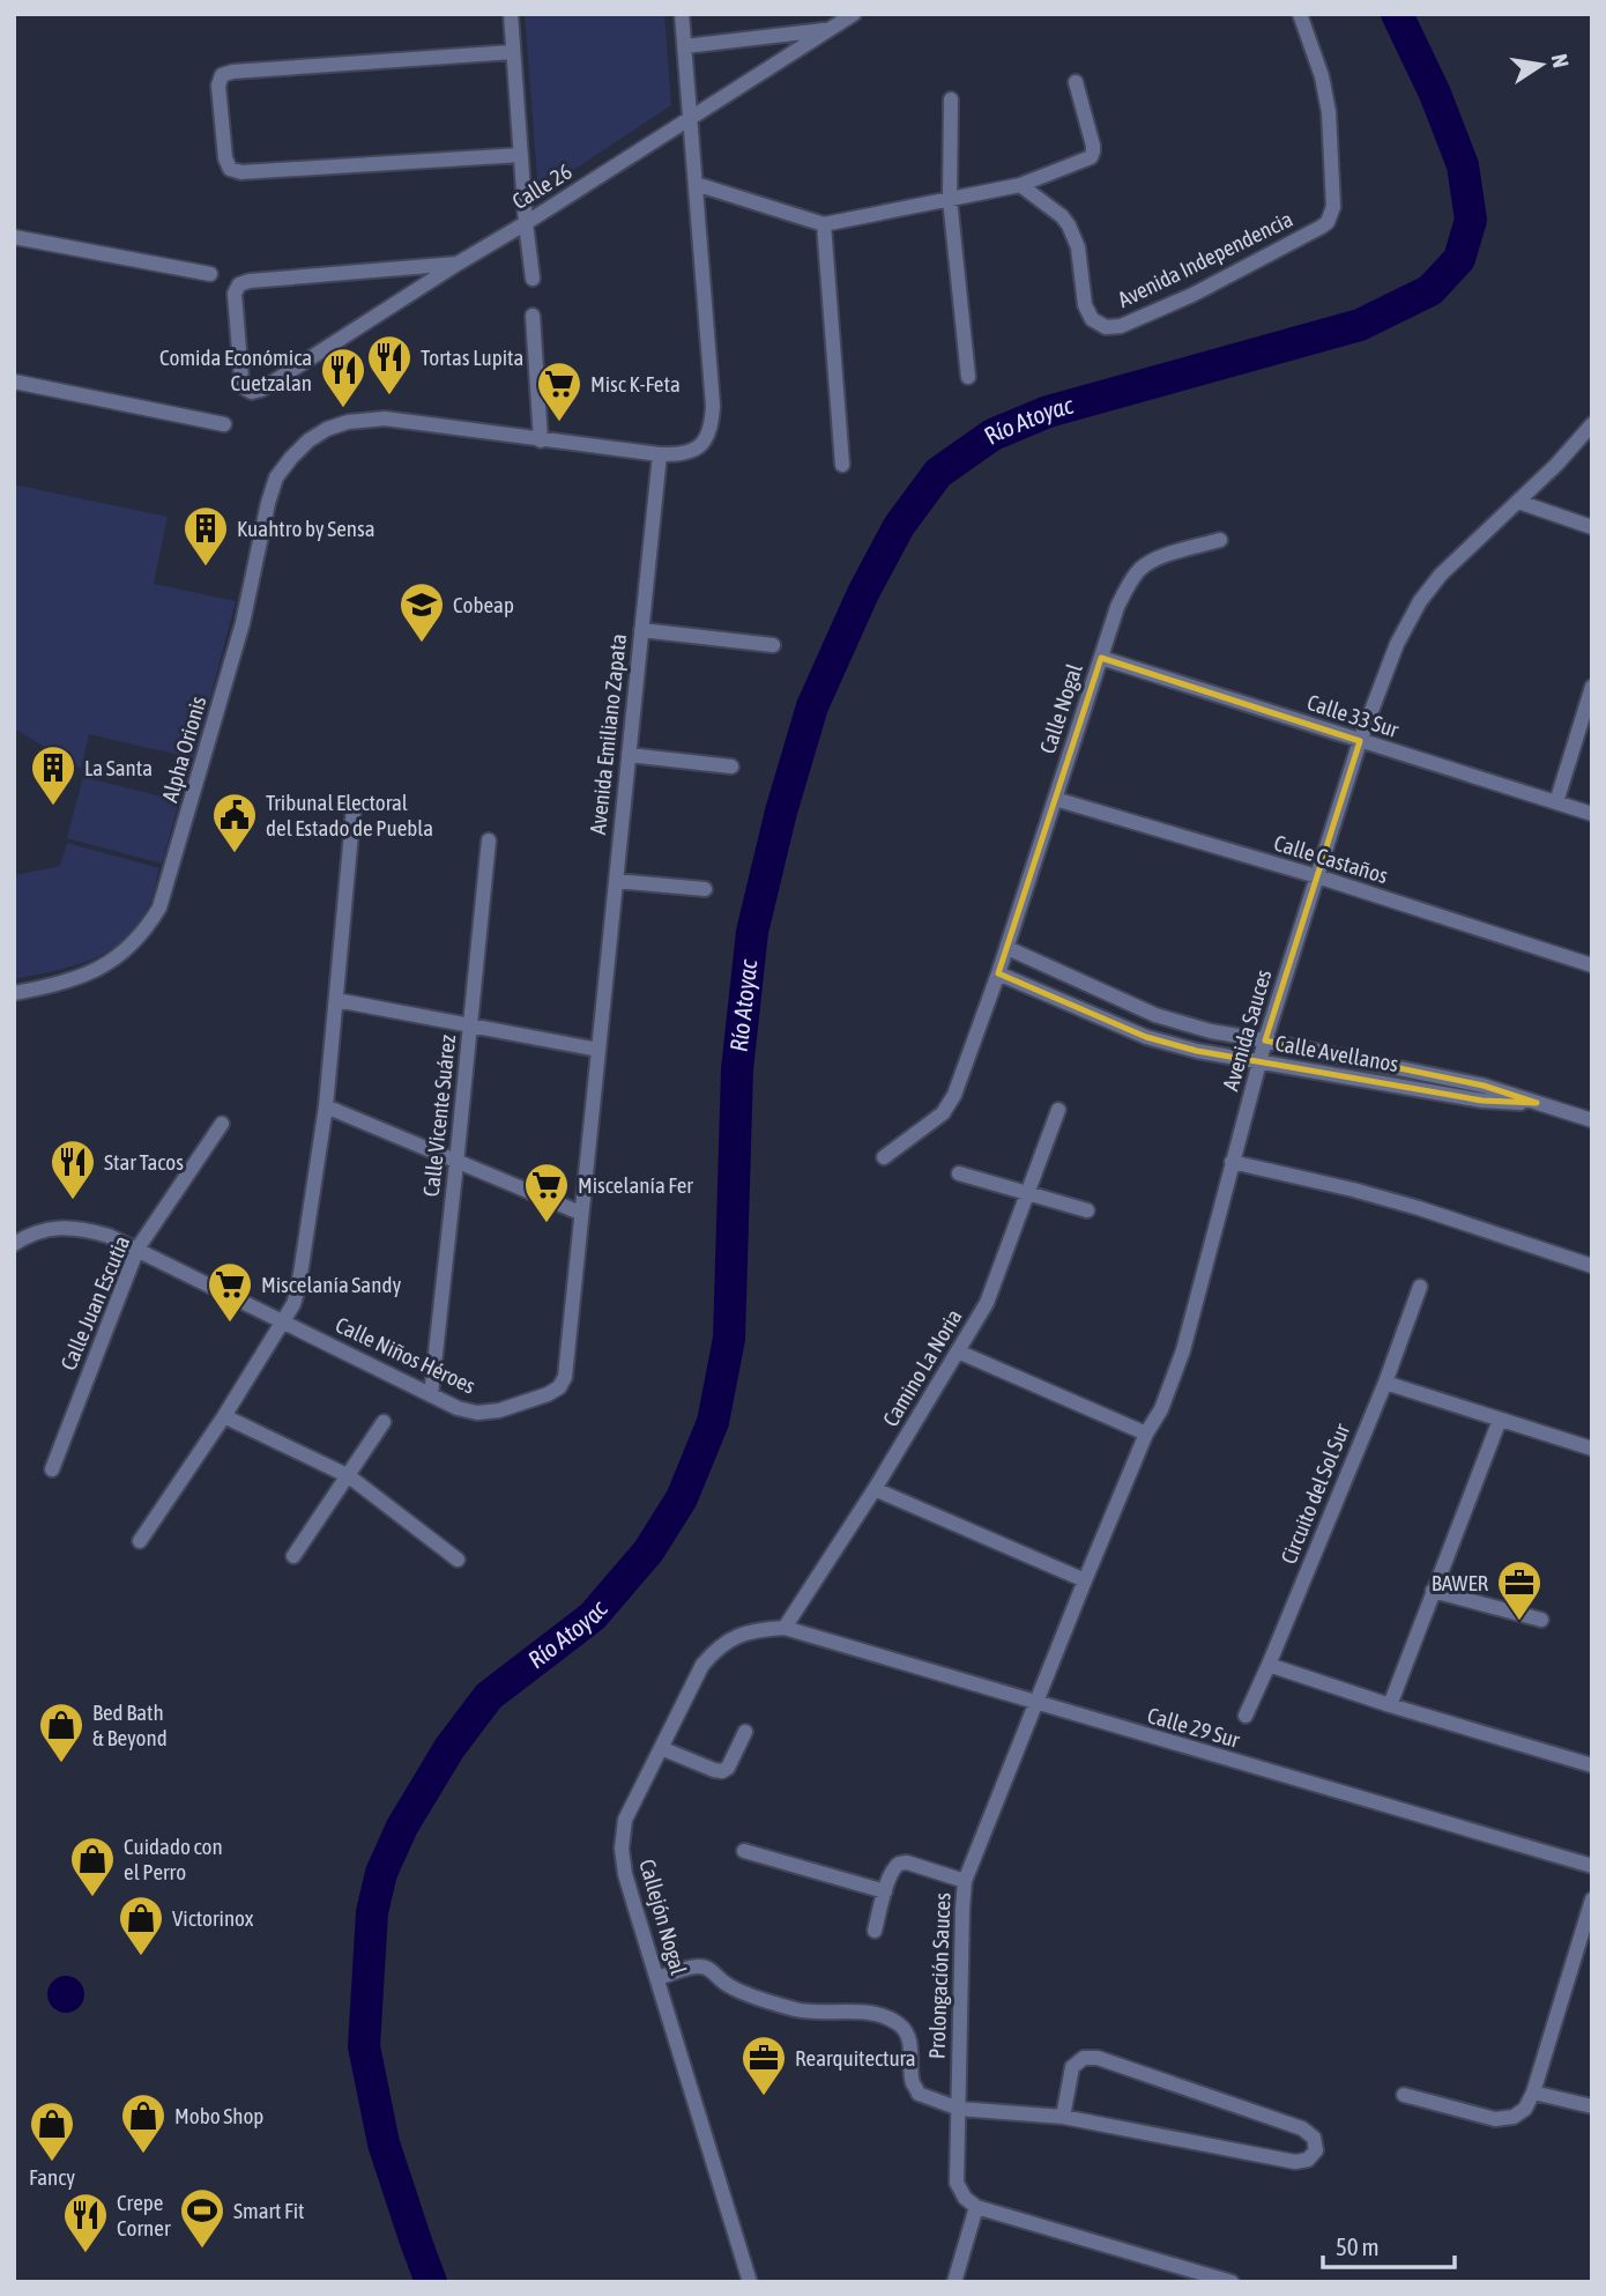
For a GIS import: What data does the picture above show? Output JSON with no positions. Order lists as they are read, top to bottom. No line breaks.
{"streets":{"street":["Calle 26","Avenida Independencia","Calle Nogal","Calle 33 Sur","Avenida Emiliano Zapata","Alpha Orionis","Calle Castaños","Avenida Sauces","Calle Avellanos","Calle Vicente Suárez","Calle Juan Escutia","Calle Niños Héroes","Camino La Noria","Circuito del Sol Sur","Calle 29 Sur","Callejón Nogal","Prolongación Sauces"]},"crossings":[["Calle Nogal","Calle 33 Sur"],["Calle Nogal","Calle Castaños"],["Calle Nogal","Calle Avellanos"],["Calle 33 Sur","Avenida Sauces"],["Avenida Emiliano Zapata","Calle Niños Héroes"],["Calle Castaños","Avenida Sauces"],["Avenida Sauces","Calle Avellanos"],["Avenida Sauces","Calle 29 Sur"],["Avenida Sauces","Prolongación Sauces"],["Calle Vicente Suárez","Calle Niños Héroes"],["Calle Juan Escutia","Calle Niños Héroes"],["Camino La Noria","Calle 29 Sur"],["Camino La Noria","Callejón Nogal"],["Calle 29 Sur","Callejón Nogal"],["Calle 29 Sur","Prolongación Sauces"]],"water":["Río Atoyac"],"places":{"restaurant":["Tortas Lupita","Comida Económica Cuetzalan","Star Tacos","Crepe Corner"],"supermarket":["Misc K-Feta","Miscelanía Fer","Miscelanía Sandy"],"building":["Kuahtro by Sensa","La Santa"],"school or university":["Cobeap"],"public building":["Tribunal Electoral del Estado de Puebla"],"office":["BAWER","Rearquitectura"],"shop":["Bed Bath & Beyond","Cuidado con el Perro","Victorinox","Mobo Shop","Fancy"],"sports":["Smart Fit"]},"scale_bar":"50 m","north":"right"}
